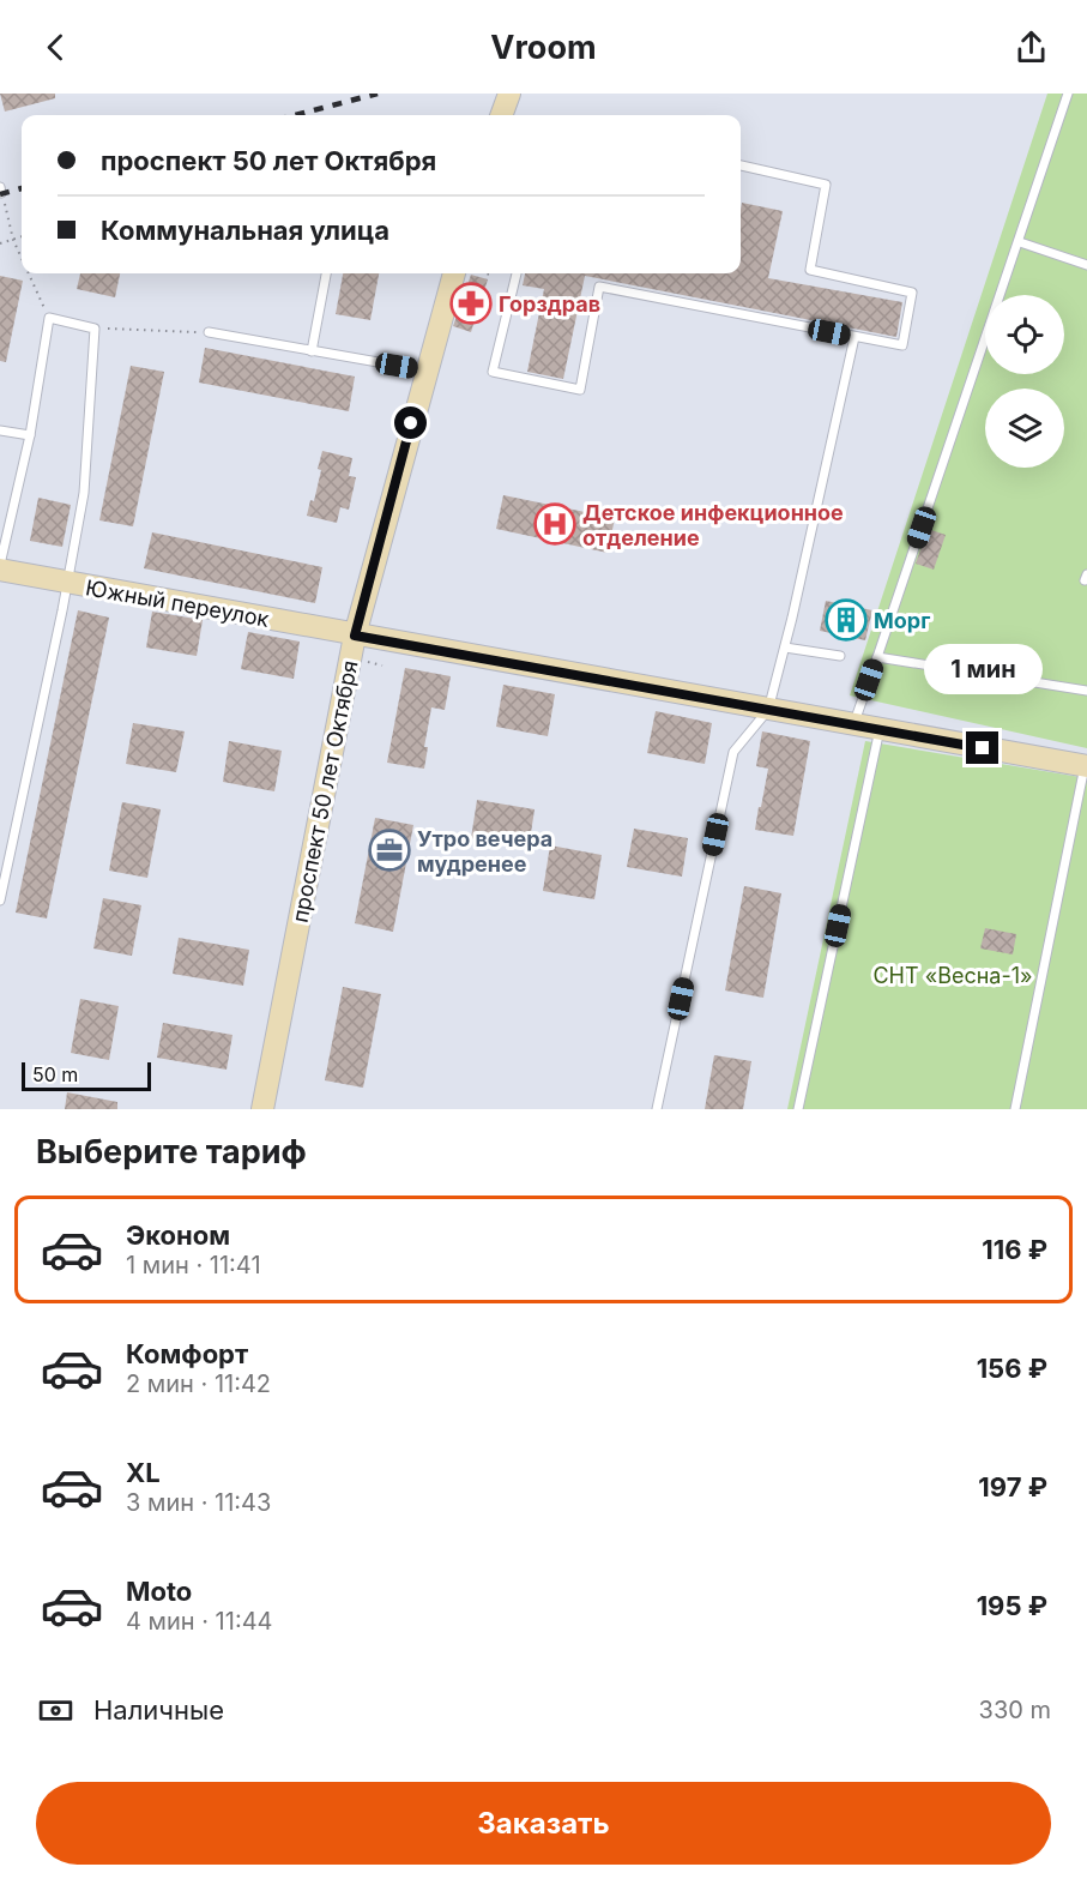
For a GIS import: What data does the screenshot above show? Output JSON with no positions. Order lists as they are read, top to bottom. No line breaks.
{"streets":{"street":["Южный переулок","проспект 50 лет Октября"]},"crossings":[["Южный переулок","проспект 50 лет Октября"]],"parks":["СНТ «Весна-1»"],"places":{"pharmacy":["Горздрав"],"hospital":["Детское инфекционное отделение"],"building":["Морг"],"office":["Утро вечера мудренее"]},"scale_bar":"50 m","page":{"header":"Vroom","banner":["проспект 50 лет Октября","Коммунальная улица"],"bubble":"1 мин","scale":"50 m","heading":"Выберите тариф","list":[{"name":"Эконом","note":"1 мин · 11:41","value":"116 ₽"},{"name":"Комфорт","note":"2 мин · 11:42","value":"156 ₽"},{"name":"XL","note":"3 мин · 11:43","value":"197 ₽"},{"name":"Moto","note":"4 мин · 11:44","value":"195 ₽"}],"pay":["Наличные","330 m"],"buttons":"Заказать"}}
